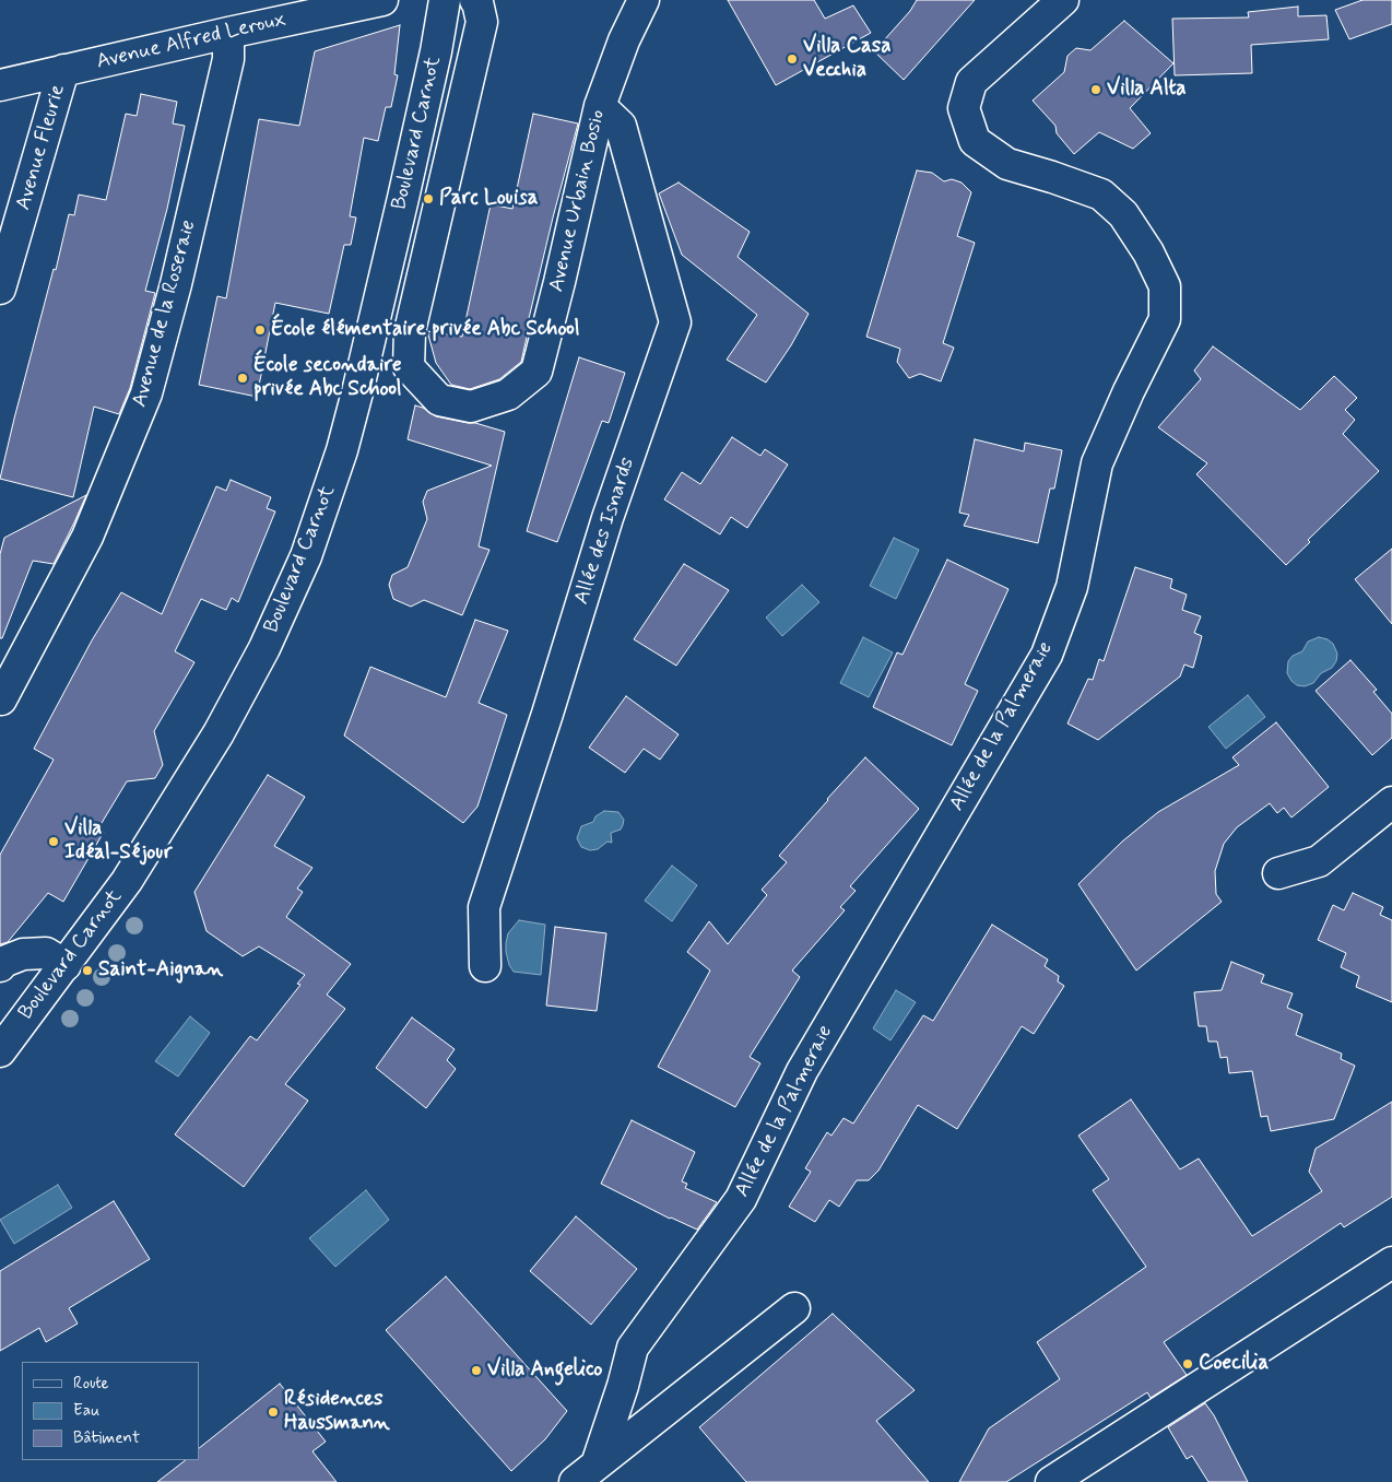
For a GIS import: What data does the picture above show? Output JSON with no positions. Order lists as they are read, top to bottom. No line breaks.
{"streets":{"street":["Avenue Alfred Leroux","Boulevard Carnot","Avenue Fleurie","Avenue Urbain Bosio","Avenue de la Roseraie","Allée des Isnards","Allée de la Palmeraie"]},"crossings":[["Avenue Alfred Leroux","Avenue Fleurie"],["Avenue Alfred Leroux","Avenue de la Roseraie"],["Avenue Urbain Bosio","Allée des Isnards"]],"places":["Villa Casa Vecchia","Villa Alta","Parc Louisa","École élémentaire privée Abc School","École secondaire privée Abc School","Villa Idéal-Séjour","Saint-Aignan","Coecilia","Villa Angelico","Résidences Haussmann"],"legend":["Route","Eau","Bâtiment"]}
